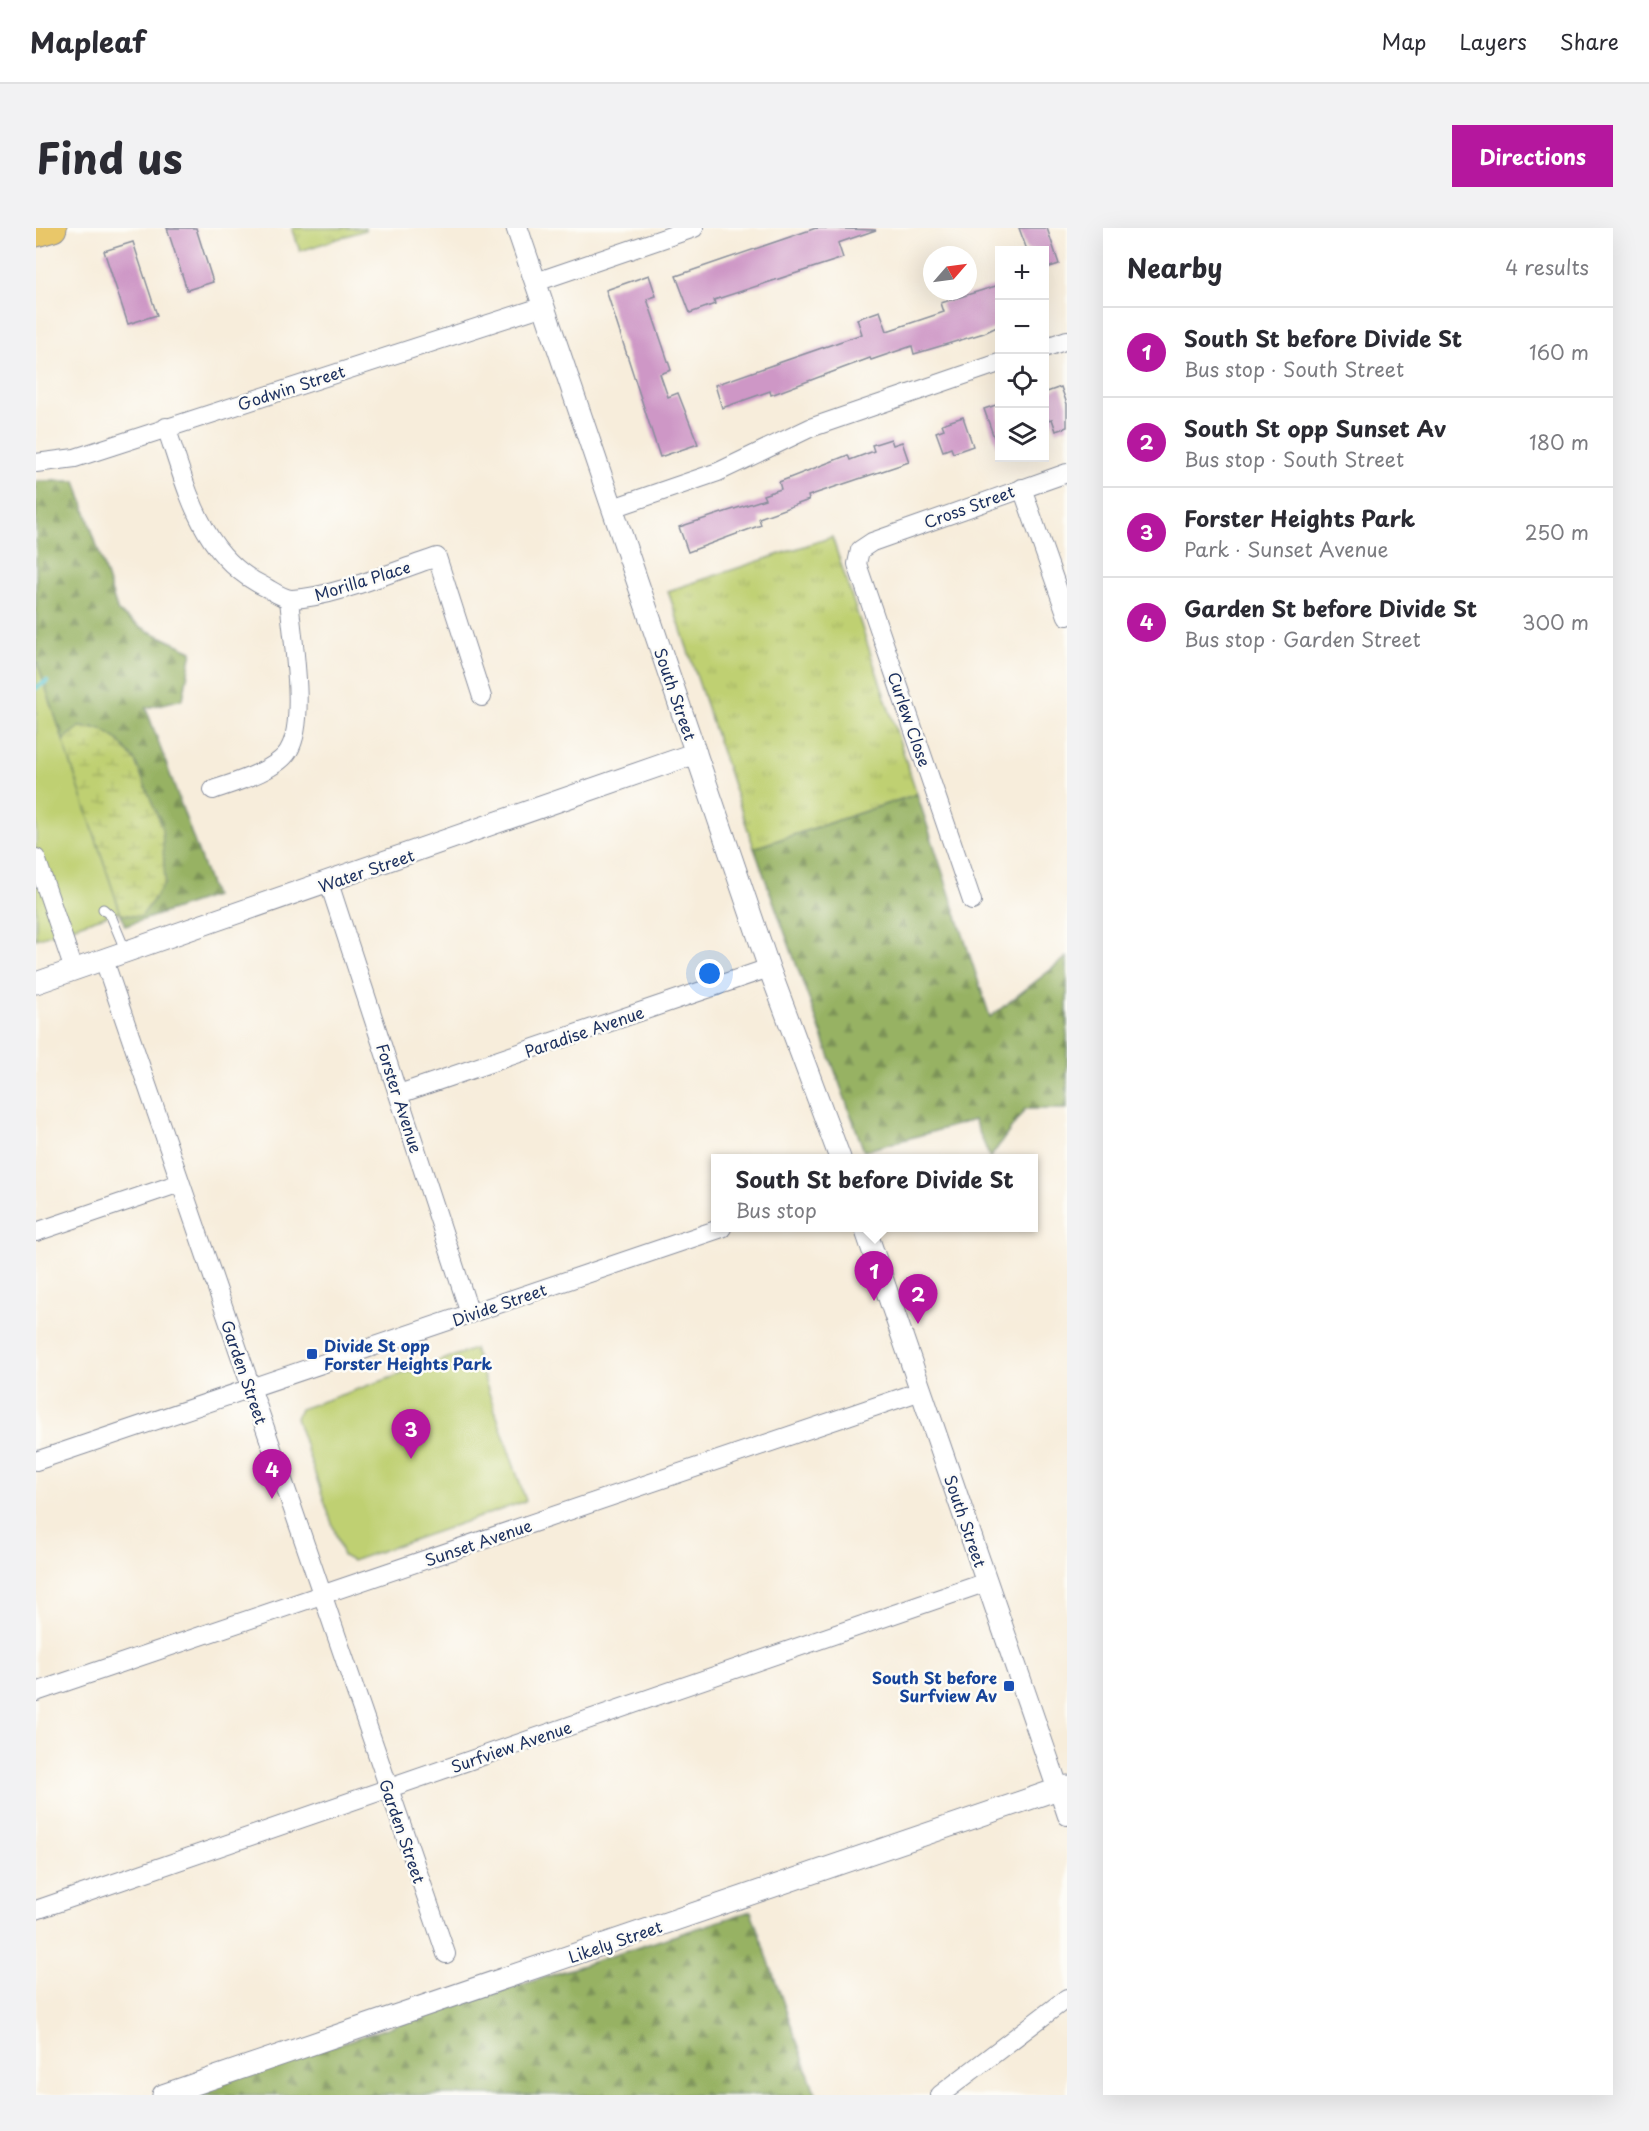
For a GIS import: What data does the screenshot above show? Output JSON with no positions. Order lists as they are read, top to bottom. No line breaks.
{"streets":{"street":["Godwin Street","Cross Street","Morilla Place","South Street","Curlew Close","Water Street","Paradise Avenue","Forster Avenue","Divide Street","Garden Street","Sunset Avenue","Surfview Avenue","Likely Street"]},"crossings":[["Godwin Street","South Street"],["Cross Street","Curlew Close"],["South Street","Water Street"],["South Street","Paradise Avenue"],["South Street","Sunset Avenue"],["South Street","Surfview Avenue"],["South Street","Likely Street"],["Water Street","Forster Avenue"],["Water Street","Garden Street"],["Paradise Avenue","Forster Avenue"],["Forster Avenue","Divide Street"],["Divide Street","Garden Street"],["Garden Street","Sunset Avenue"],["Garden Street","Surfview Avenue"]],"places":{"transit":["Divide St opp Forster Heights Park","South St before Surfview Av"]},"north":"top right","page":{"header":"Mapleaf","nav":["Map","Layers","Share"],"title":"Find us","buttons":"Directions","heading":["Nearby","4 results"],"map_buttons":["+","−"],"list":[{"mark":"1","name":"South St before Divide St","note":"Bus stop · South Street","value":"160 m"},{"mark":"2","name":"South St opp Sunset Av","note":"Bus stop · South Street","value":"180 m"},{"mark":"3","name":"Forster Heights Park","note":"Park · Sunset Avenue","value":"250 m"},{"mark":"4","name":"Garden St before Divide St","note":"Bus stop · Garden Street","value":"300 m"}],"popup":["South St before Divide St","Bus stop"],"pins":["1","2","3","4"]}}
